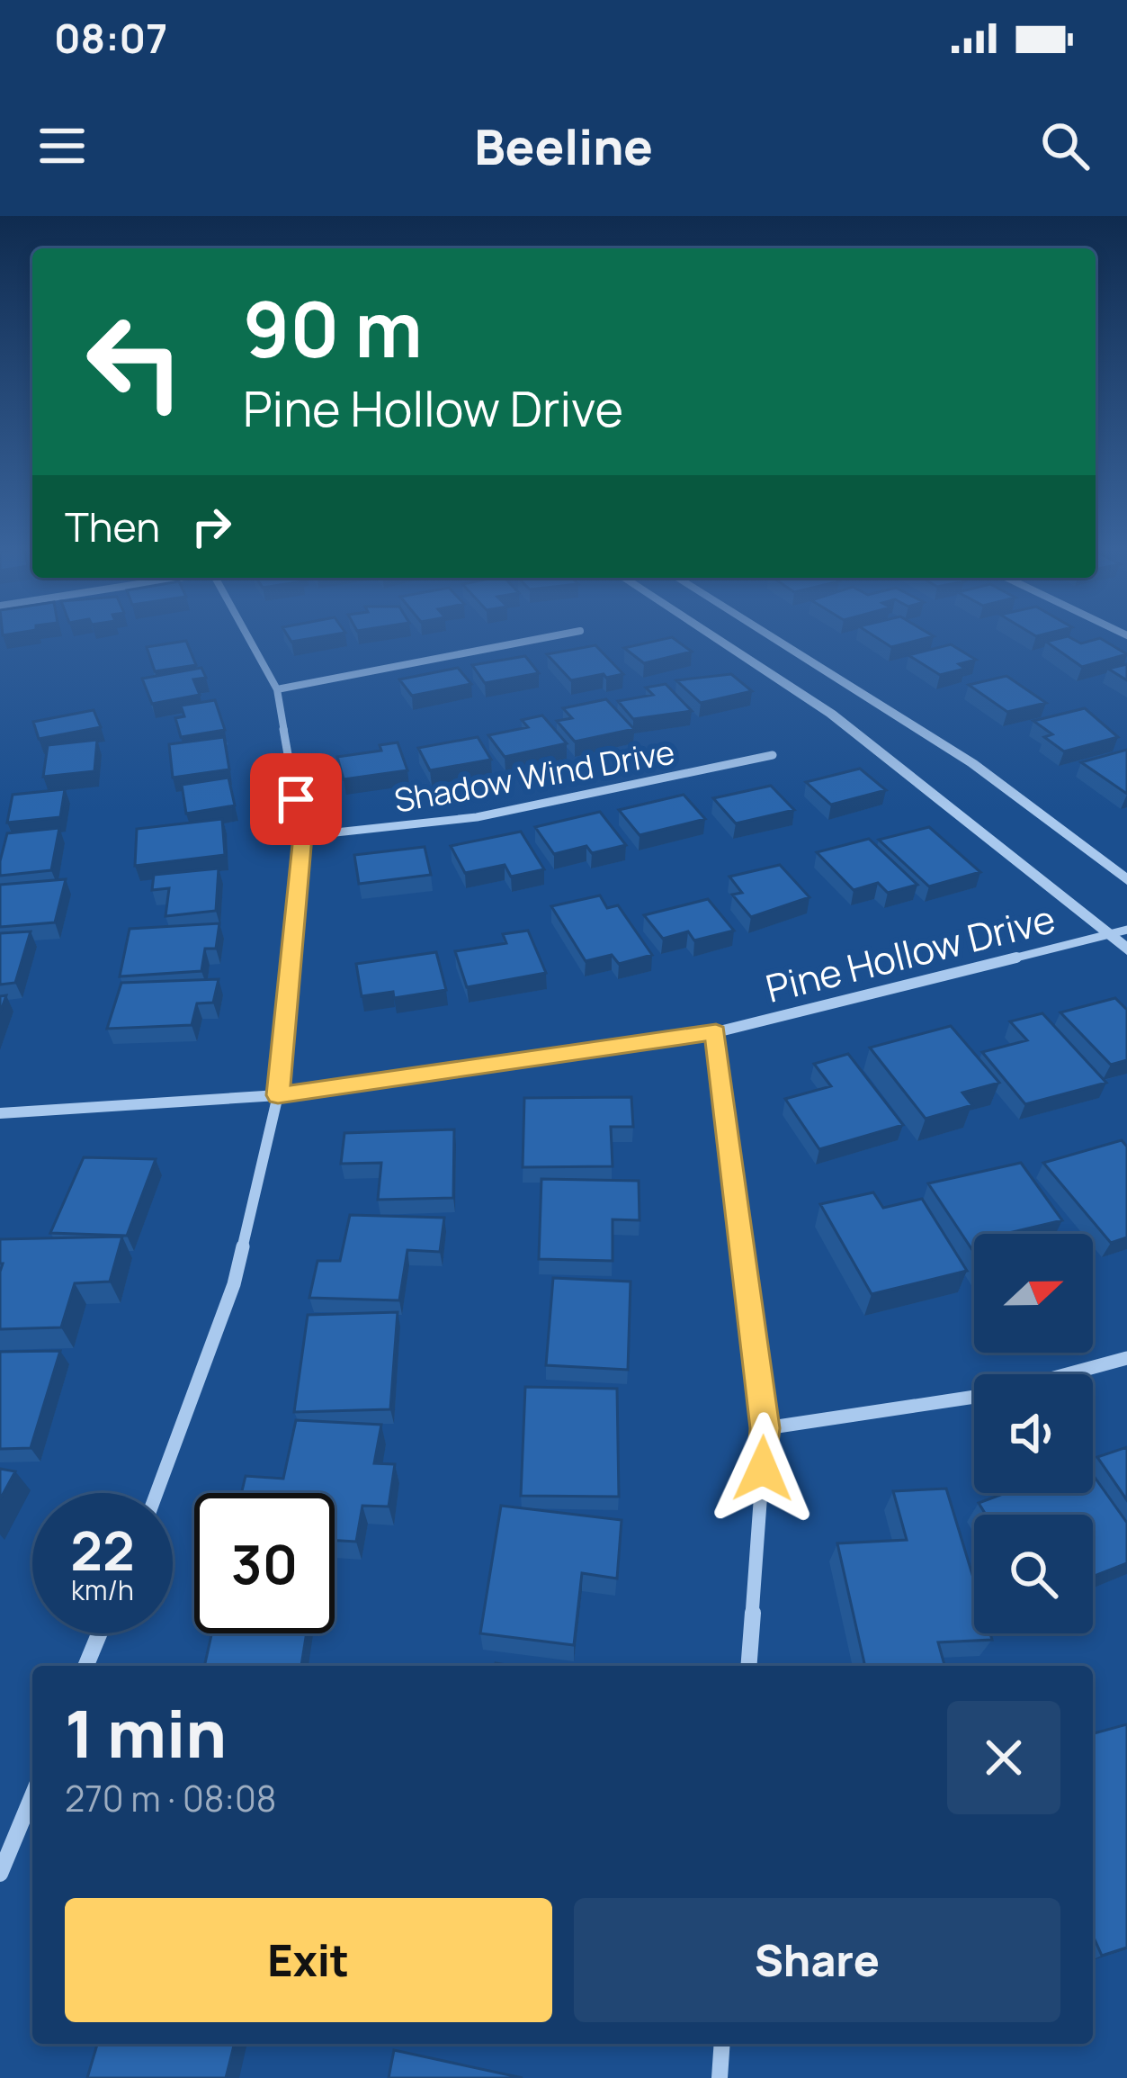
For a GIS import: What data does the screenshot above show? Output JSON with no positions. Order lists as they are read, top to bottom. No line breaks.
{"streets":{"street":["Shadow Wind Drive","Pine Hollow Drive"]},"north":"right","page":{"status":"08:07","header":"Beeline","turn":["90 m","Pine Hollow Drive"],"then":"Then","speed":"22 km/h","limit":"30","heading":["1 min","270 m · 08:08"],"buttons":["Exit","Share"]}}
